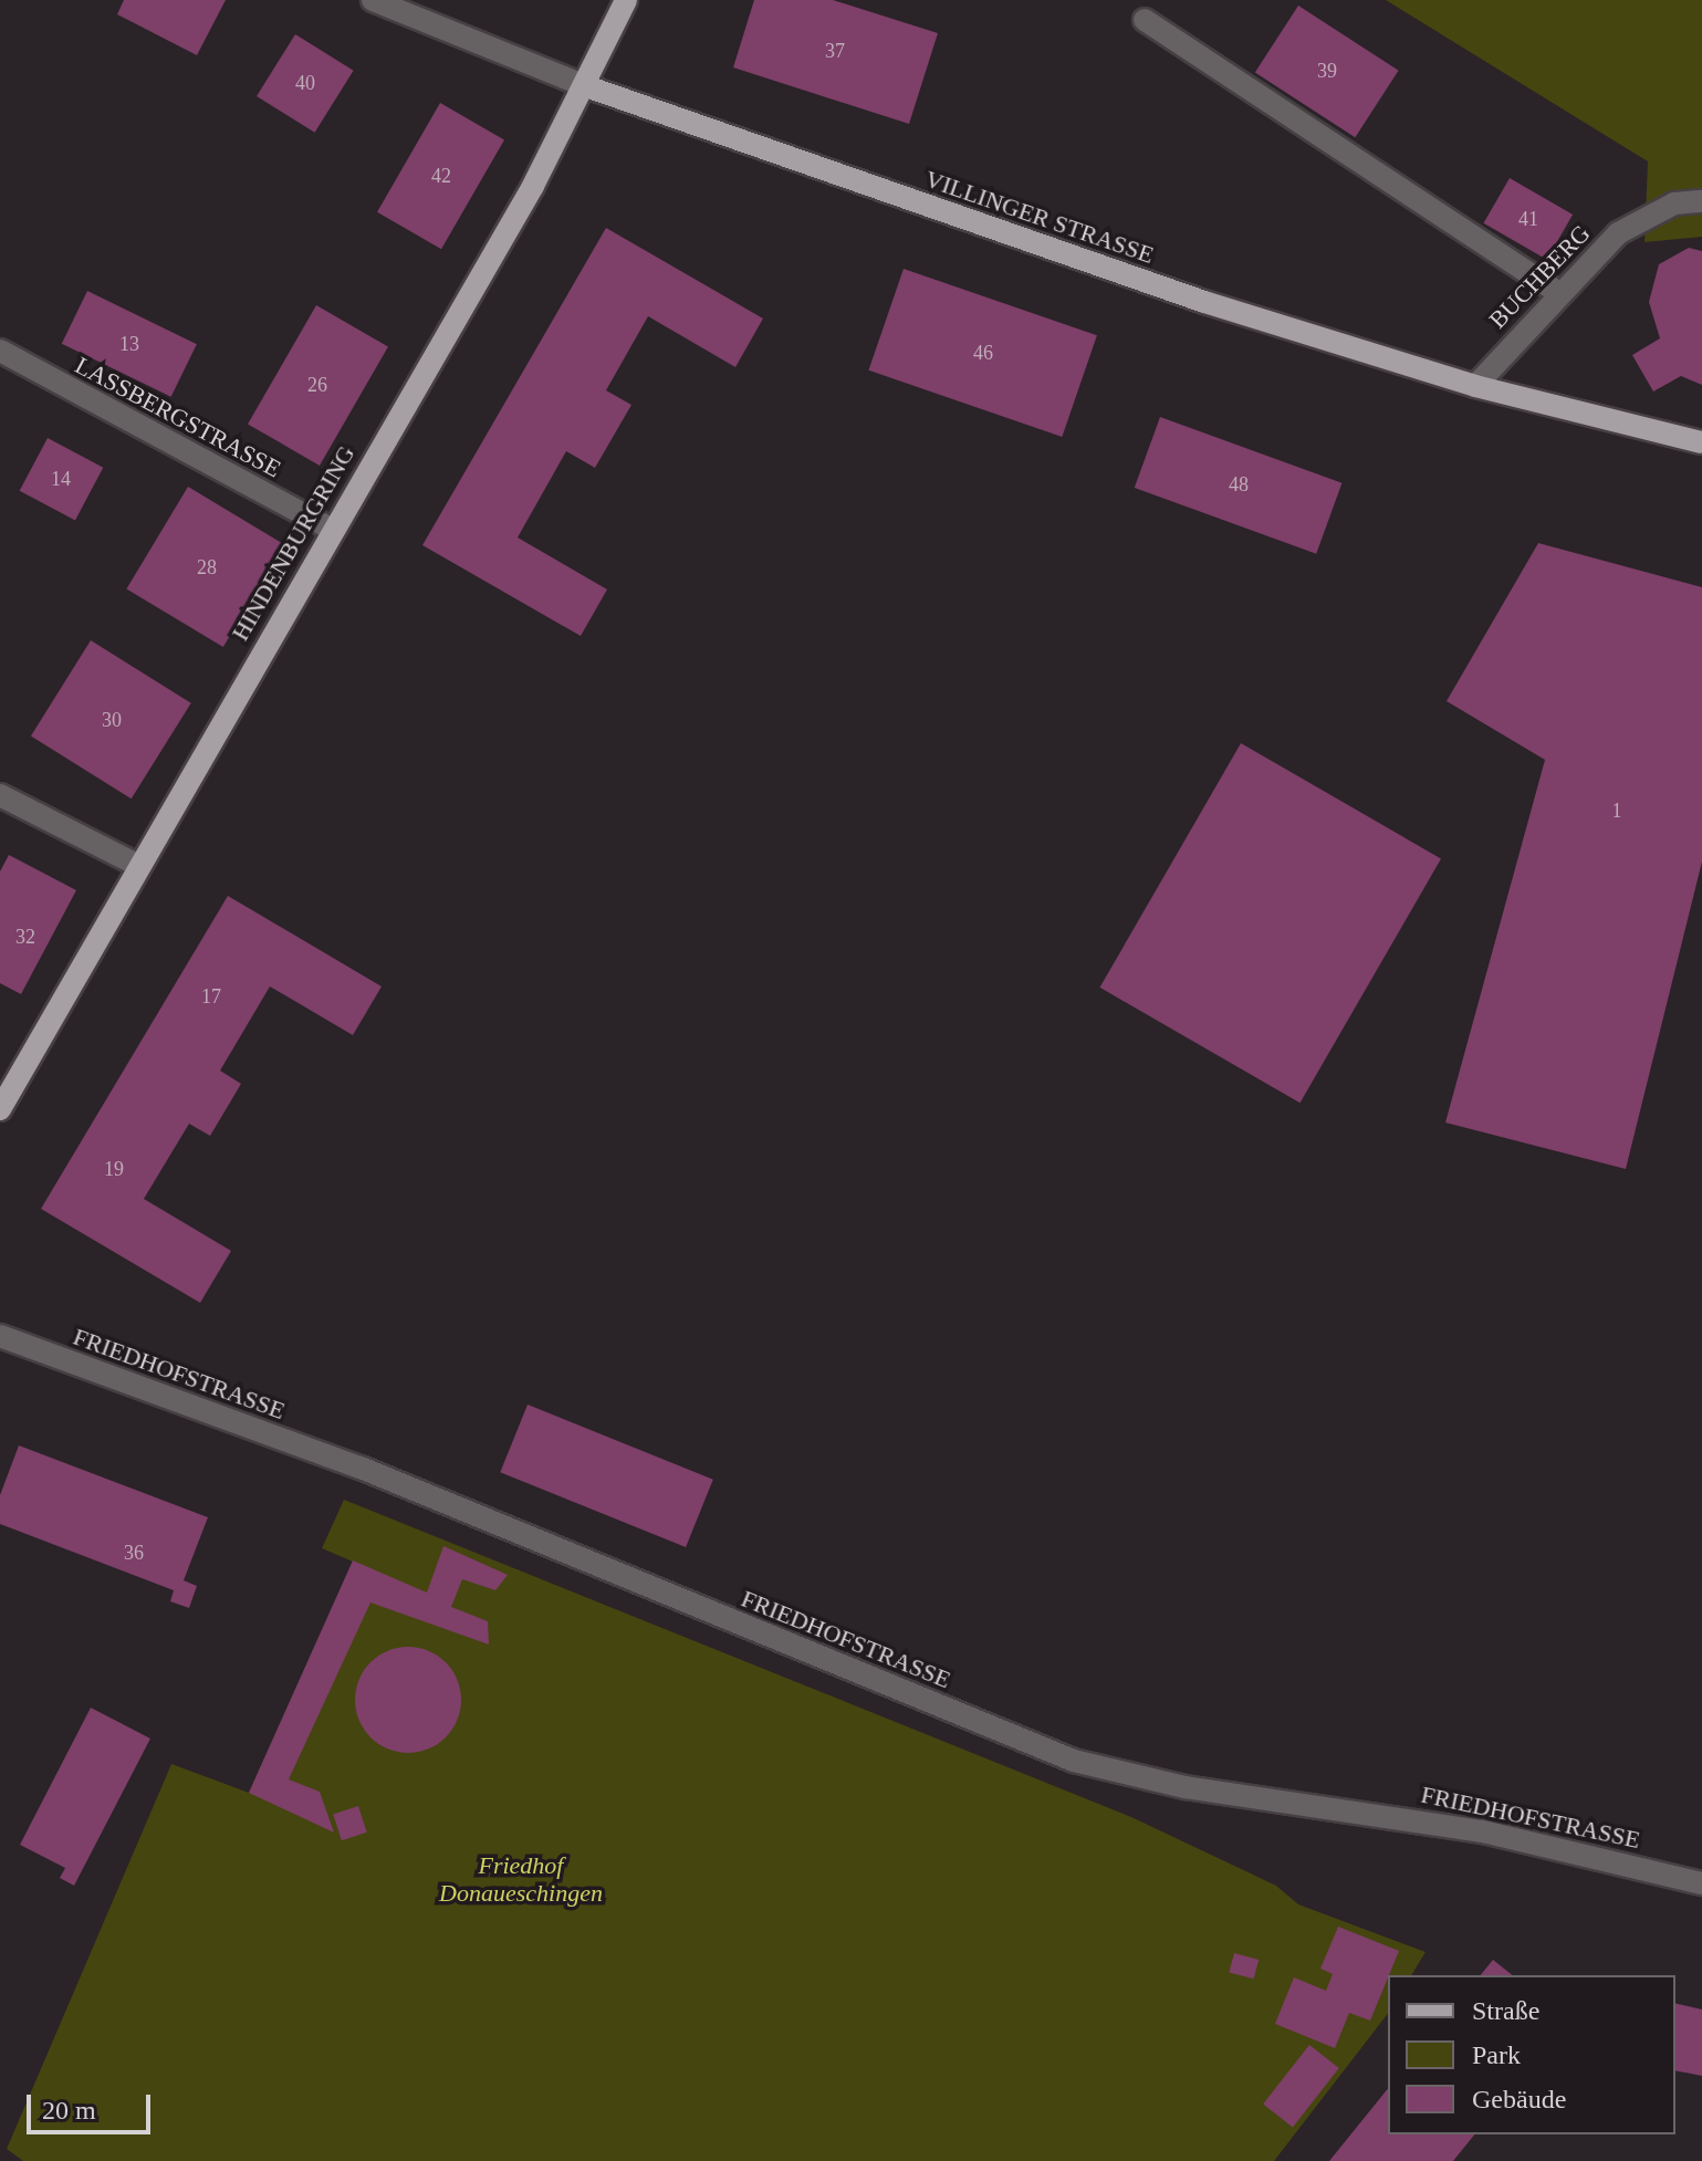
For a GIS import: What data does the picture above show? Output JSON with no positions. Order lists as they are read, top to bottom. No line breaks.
{"streets":{"main road":["VILLINGER STRASSE","HINDENBURGRING"],"street":["BUCHBERG","LASSBERGSTRASSE","FRIEDHOFSTRASSE"]},"crossings":[["VILLINGER STRASSE","BUCHBERG"],["VILLINGER STRASSE","HINDENBURGRING"],["LASSBERGSTRASSE","HINDENBURGRING"]],"parks":["Friedhof Donaueschingen"],"house_numbers":["37","39","40","42","41","13","46","26","14","48","28","30","1","32","17","19","36"],"legend":["Straße","Park","Gebäude"],"scale_bar":"20 m"}
